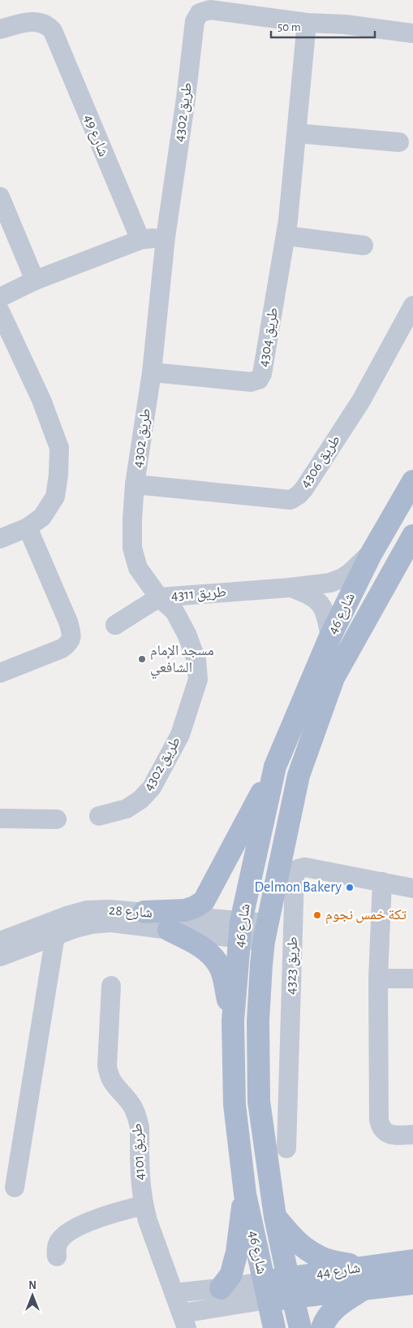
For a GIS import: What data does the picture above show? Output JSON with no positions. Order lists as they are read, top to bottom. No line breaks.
{"streets":{"main road":["شارع 46","شارع 44"],"street":["طريق 4302","شارع 49","طريق 4304","طريق 4306","طريق 4311","شارع 28","طريق 4323","طريق 4101"]},"crossings":[["طريق 4302","طريق 4304"],["طريق 4302","طريق 4306"],["طريق 4302","طريق 4311"],["طريق 4311","شارع 46"],["شارع 46","شارع 28"],["شارع 46","طريق 4101"],["شارع 46","شارع 44"],["طريق 4101","شارع 44"]],"places":["مسجد الإمام الشافعي","Delmon Bakery","تكة خمس نجوم"],"scale_bar":"50 m","north":"top"}
